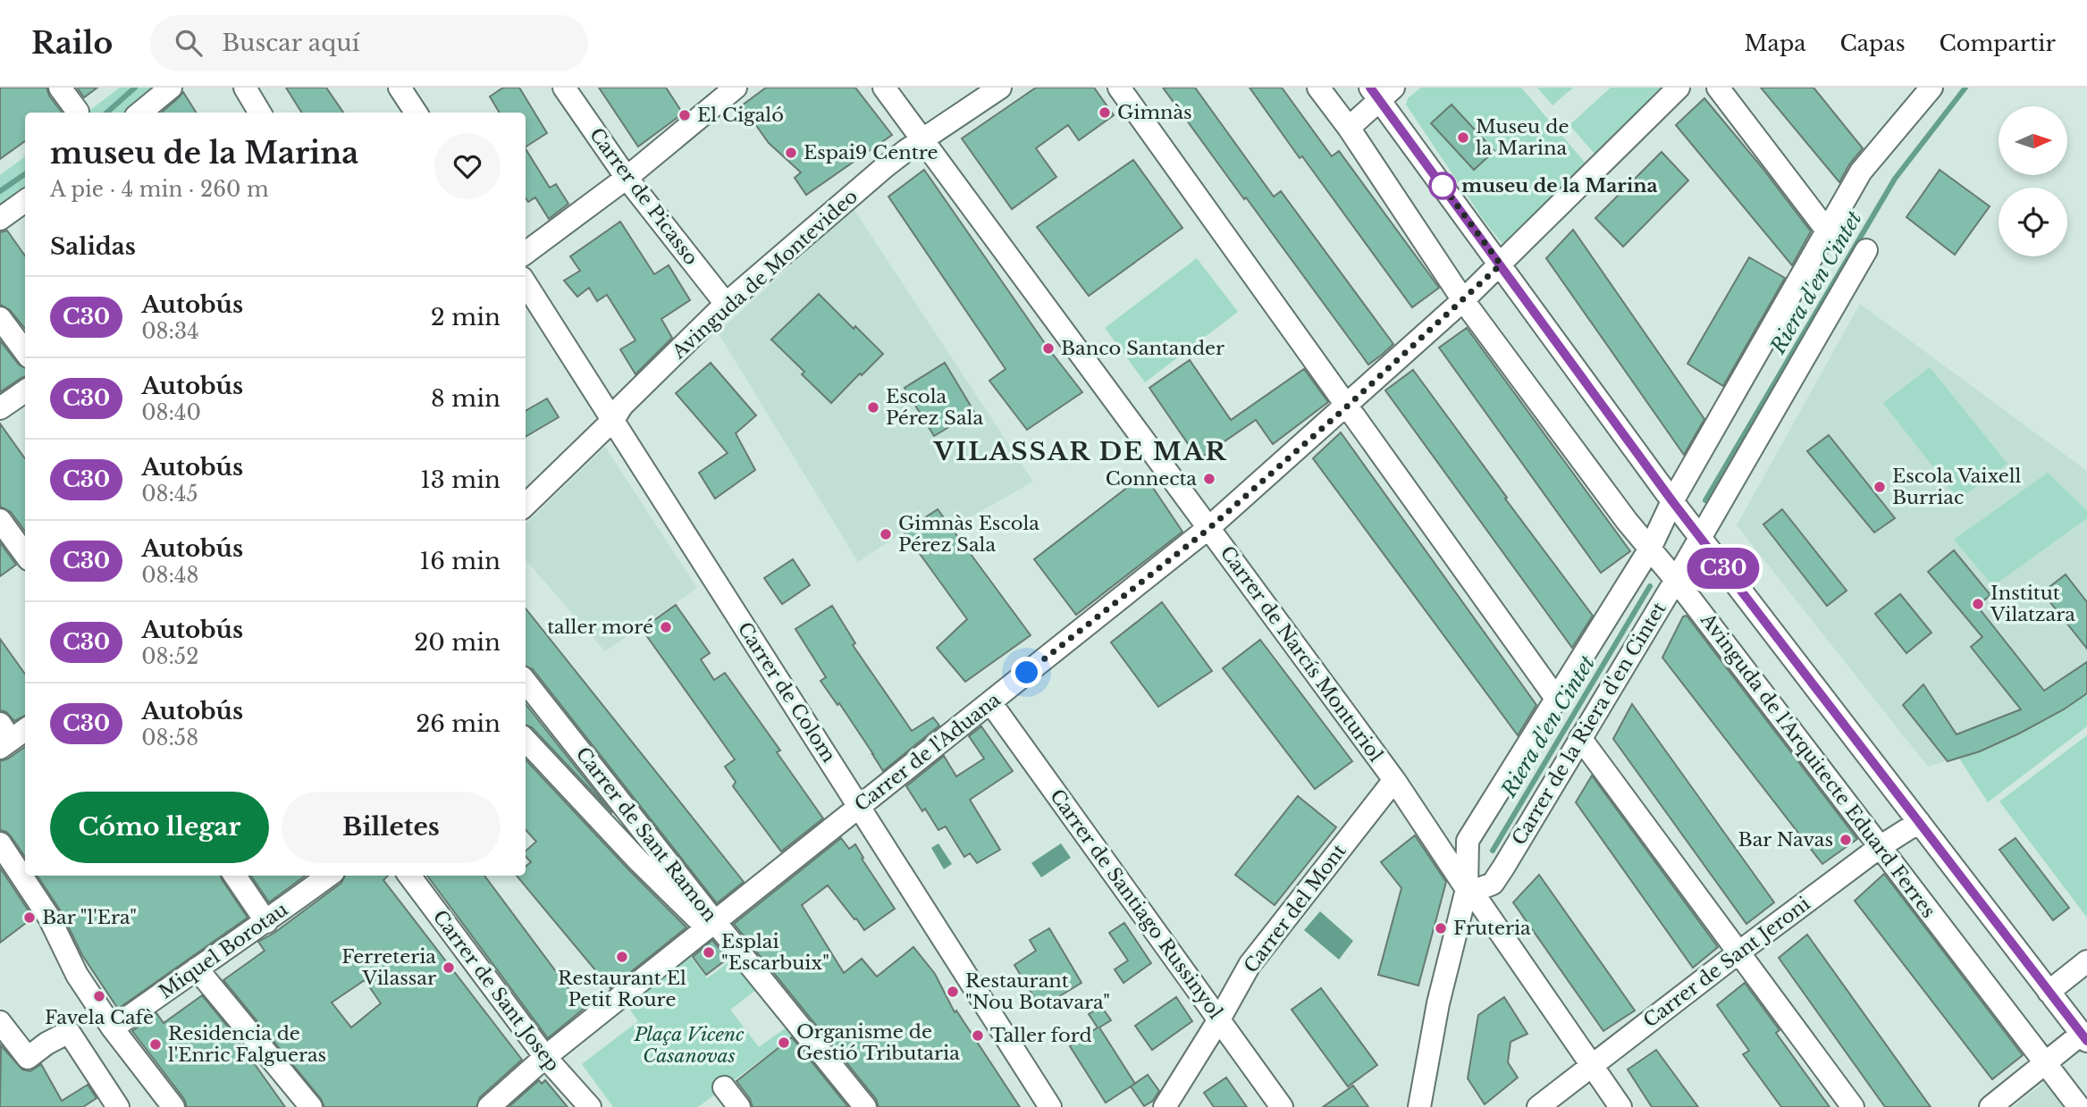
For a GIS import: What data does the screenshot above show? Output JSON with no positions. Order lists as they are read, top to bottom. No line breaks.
{"streets":{"street":["Carrer de Picasso","Avinguda de Montevideo","Carrer de Narcís Monturiol","Carrer de Colom","Carrer de la Riera d'en Cintet","Carrer de l'Aduana","Avinguda de l'Arquitecte Eduard Ferres","Carrer de Sant Ramon","Carrer de Santiago Russinyol","Carrer del Mont","Miquel Borotau","Carrer de Sant Jeroni","Carrer de Sant Josep"]},"crossings":[["Carrer de Picasso","Avinguda de Montevideo"],["Avinguda de Montevideo","Carrer de Narcís Monturiol"],["Avinguda de Montevideo","Carrer de Colom"],["Carrer de Narcís Monturiol","Carrer de la Riera d'en Cintet"],["Carrer de Narcís Monturiol","Carrer de l'Aduana"],["Carrer de Narcís Monturiol","Carrer del Mont"],["Carrer de Narcís Monturiol","Carrer de Sant Jeroni"],["Carrer de Colom","Carrer de l'Aduana"],["Carrer de la Riera d'en Cintet","Avinguda de l'Arquitecte Eduard Ferres"],["Carrer de l'Aduana","Avinguda de l'Arquitecte Eduard Ferres"],["Carrer de l'Aduana","Carrer de Sant Ramon"],["Carrer de l'Aduana","Carrer de Santiago Russinyol"],["Carrer de l'Aduana","Carrer de Sant Josep"],["Avinguda de l'Arquitecte Eduard Ferres","Carrer de Sant Jeroni"],["Carrer de Santiago Russinyol","Carrer del Mont"]],"districts":["VILASSAR DE MAR"],"water":["Riera d'en Cintet"],"parks":["Plaça Vicenc Casanovas"],"places":["Gimnàs","El Cigaló","Museu de la Marina","Espai9 Centre","museu de la Marina","Banco Santander","Escola Pérez Sala","Connecta","Escola Vaixell Burriac","Gimnàs Escola Pérez Sala","Institut Vilatzara","taller moré","Bar Navas","Bar \"l'Era\"","Fruteria","Esplai \"Escarbuix\"","Restaurant El Petit Roure","Ferreteria Vilassar","Restaurant \"Nou Botavara\"","Favela Cafè","Taller ford","Organisme de Gestió Tributaria","Residencia de l'Enric Falgueras"],"lines":["bus line C30"],"north":"right","page":{"header":"Railo","search":"Buscar aquí","nav":["Mapa","Capas","Compartir"],"on_map":"C30","heading":[["museu de la Marina","A pie · 4 min · 260 m"],"Salidas"],"list":[{"mark":"C30","name":"Autobús","note":"08:34","value":"2 min"},{"mark":"C30","name":"Autobús","note":"08:40","value":"8 min"},{"mark":"C30","name":"Autobús","note":"08:45","value":"13 min"},{"mark":"C30","name":"Autobús","note":"08:48","value":"16 min"},{"mark":"C30","name":"Autobús","note":"08:52","value":"20 min"},{"mark":"C30","name":"Autobús","note":"08:58","value":"26 min"}],"buttons":["Cómo llegar","Billetes"]}}
